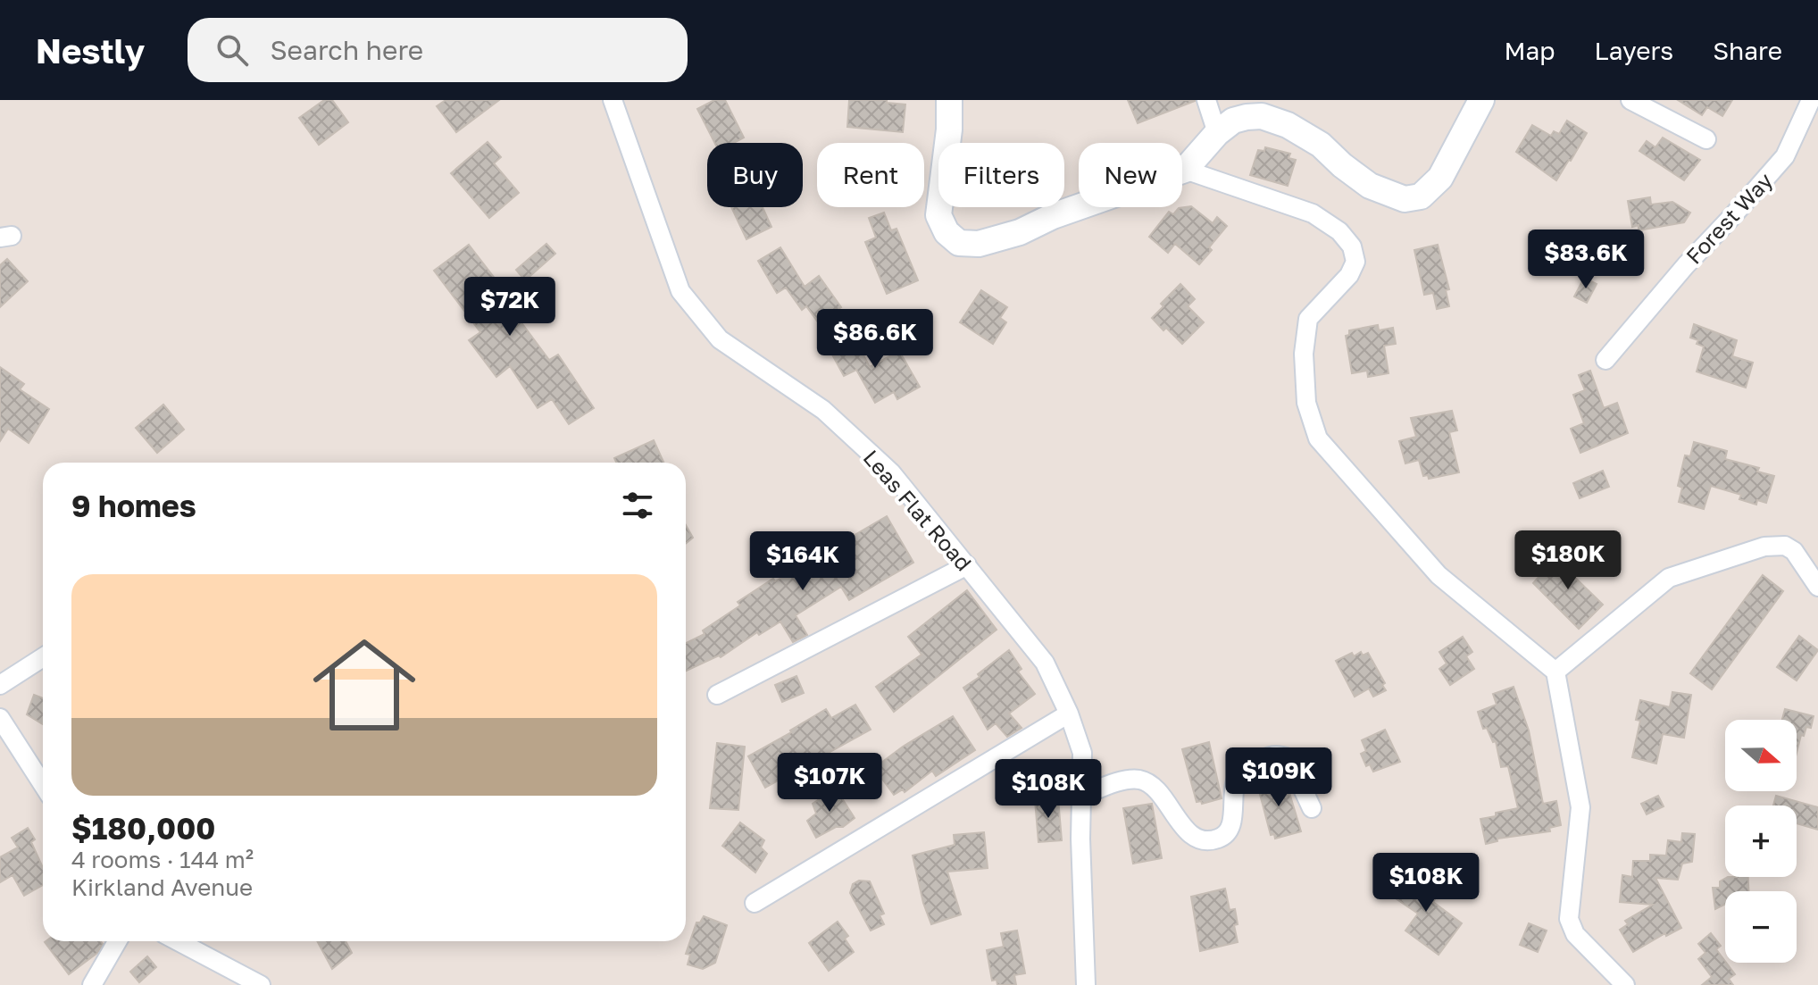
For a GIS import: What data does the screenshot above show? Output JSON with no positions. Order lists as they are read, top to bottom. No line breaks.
{"streets":{"street":["Forest Way","Leas Flat Road"]},"north":"right","page":{"header":"Nestly","search":"Search here","nav":["Map","Layers","Share"],"chip":["Buy","Rent","Filters","New"],"price":["$83.6K","$72K","$86.6K","$180K","$164K","$109K","$107K","$108K","$108K"],"heading":"9 homes","list":[{"name":"$180,000","note":"4 rooms · 144 m² · Kirkland Avenue"}],"map_buttons":["+","−"]}}
